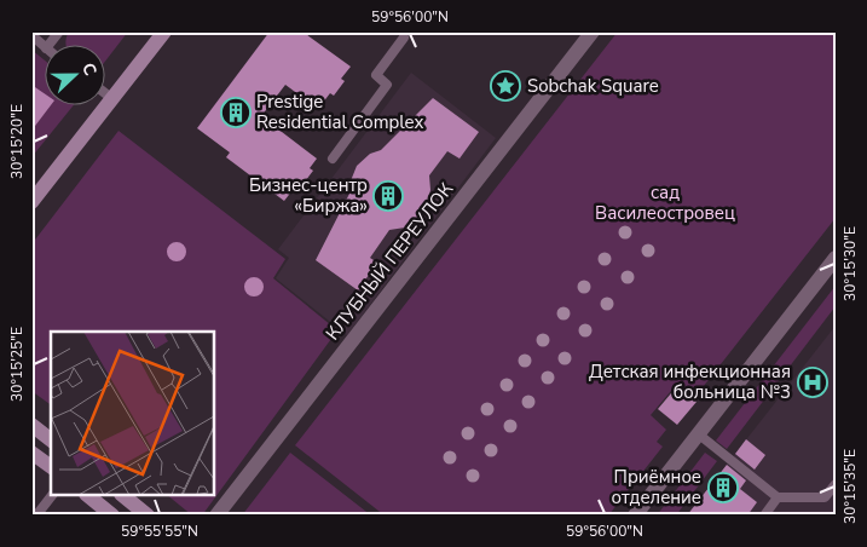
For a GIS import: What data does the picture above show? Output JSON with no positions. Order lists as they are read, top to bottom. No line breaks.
{"streets":{"street":["КЛУБНЫЙ ПЕРЕУЛОК"]},"parks":["сад Василеостровец"],"places":{"place":["Sobchak Square"],"building":["Prestige Residential Complex","Бизнес-центр «Биржа»","Приёмное отделение"],"hospital":["Детская инфекционная больница №3"]},"north":"right","coordinates":["59°56'00\"N","30°15'20\"E","30°15'30\"E","30°15'25\"E","30°15'35\"E","59°55'55\"N"]}
